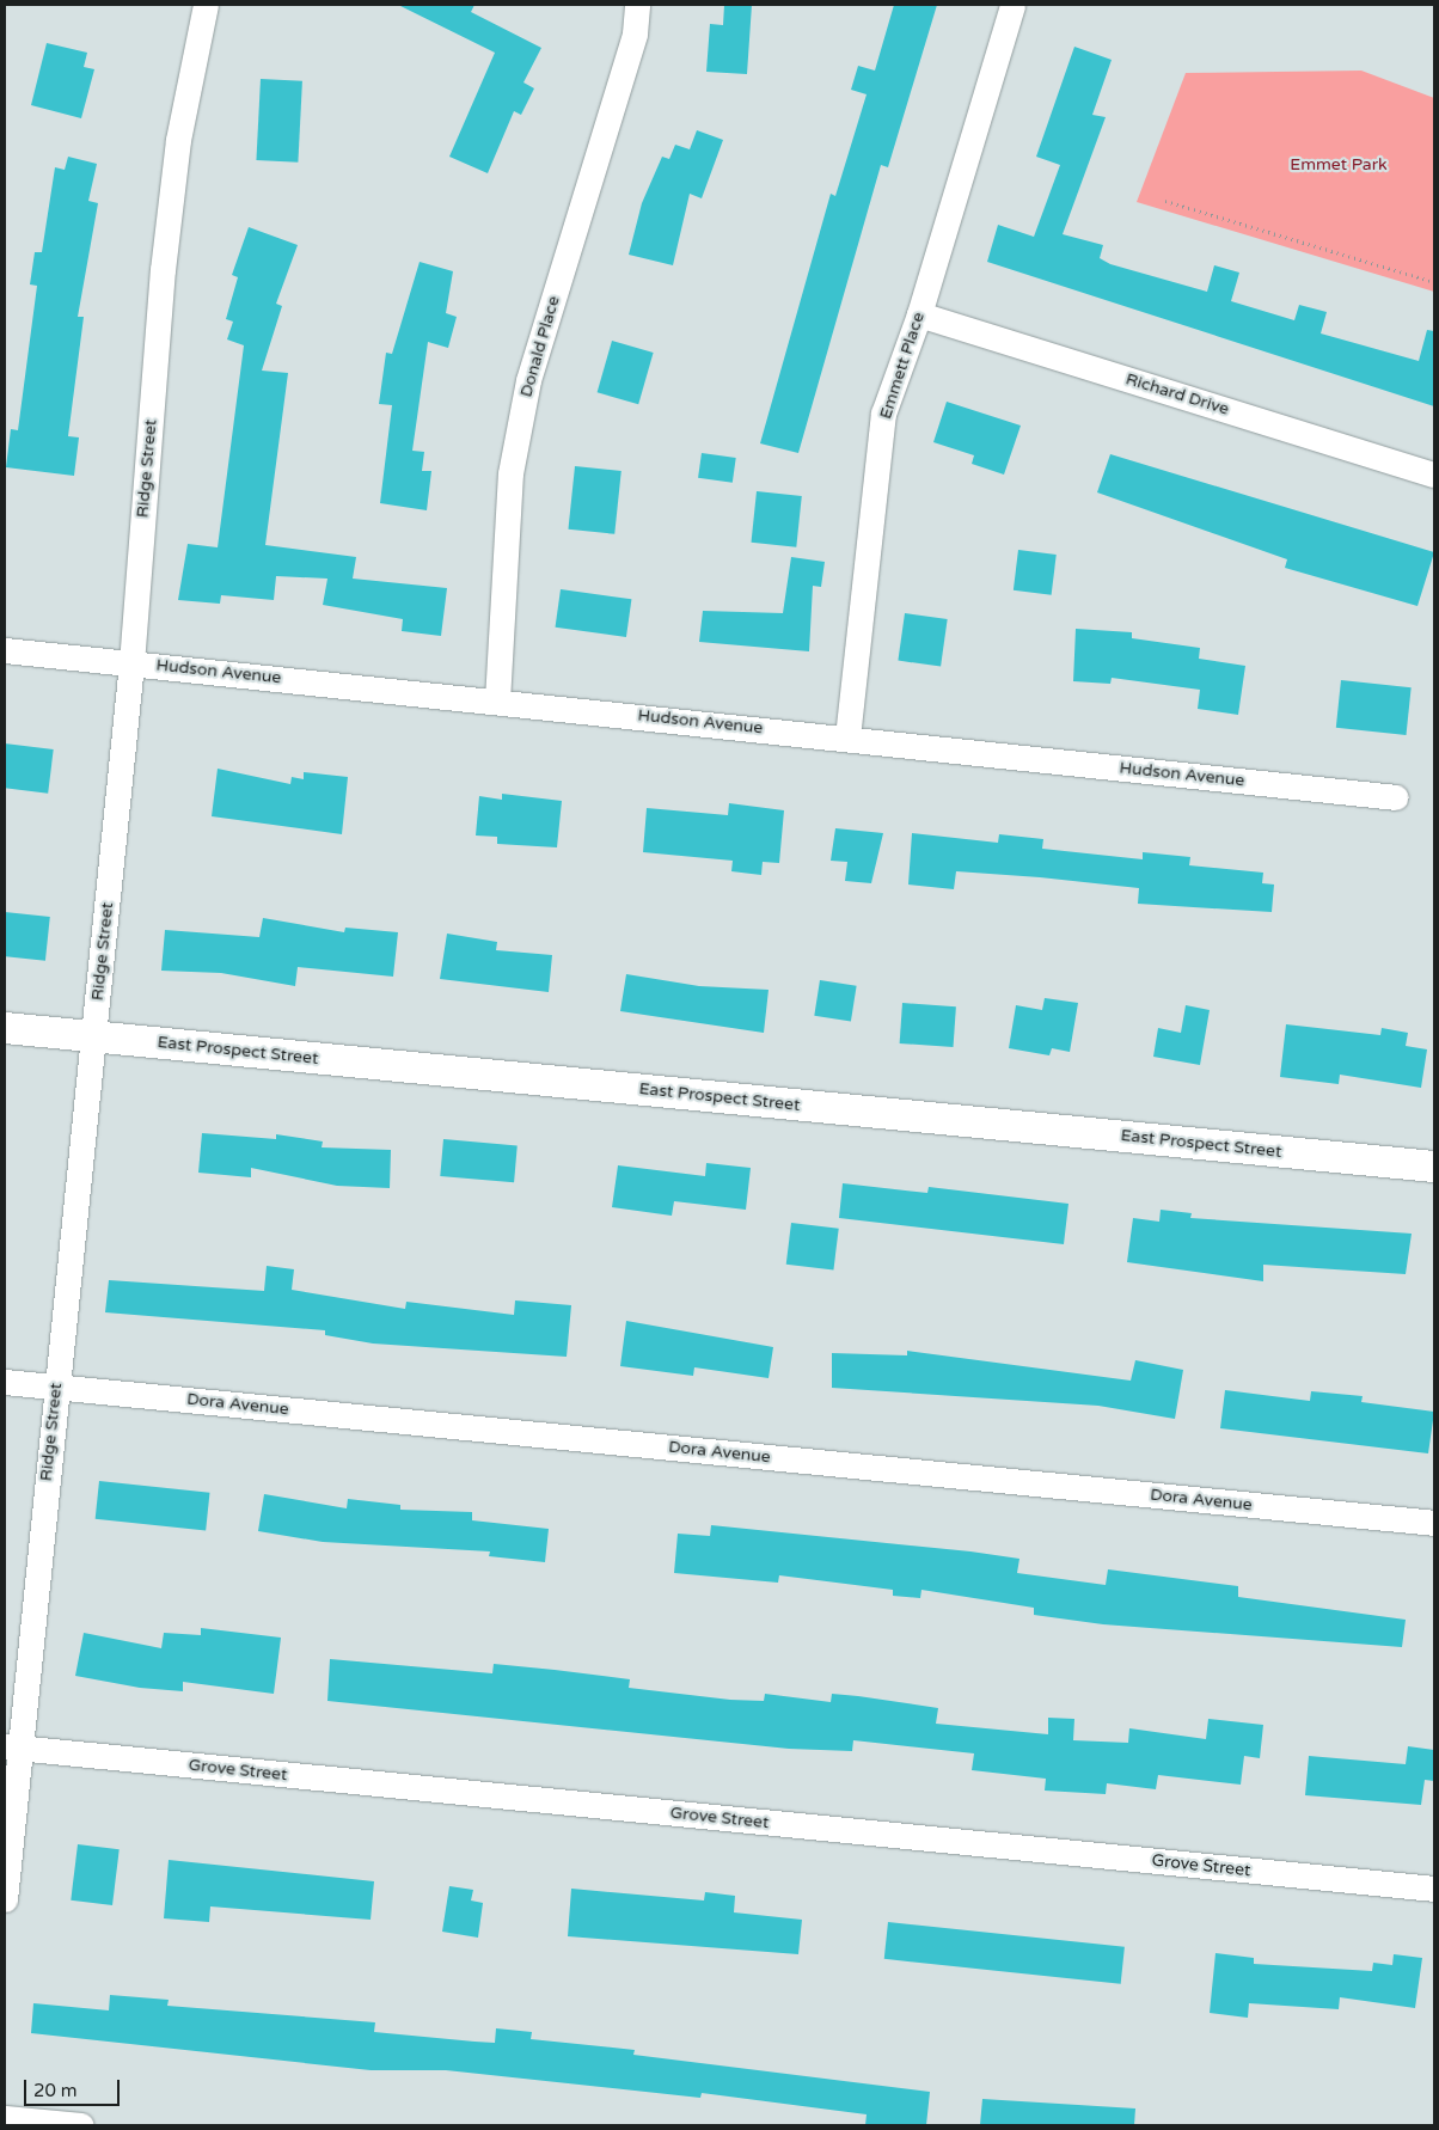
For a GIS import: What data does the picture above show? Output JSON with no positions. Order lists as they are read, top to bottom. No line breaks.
{"streets":{"street":["Donald Place","Emmett Place","Richard Drive","Ridge Street","Hudson Avenue","East Prospect Street","Dora Avenue","Grove Street"]},"crossings":[["Donald Place","Hudson Avenue"],["Emmett Place","Richard Drive"],["Emmett Place","Hudson Avenue"],["Ridge Street","Hudson Avenue"],["Ridge Street","East Prospect Street"],["Ridge Street","Dora Avenue"],["Ridge Street","Grove Street"]],"parks":["Emmet Park"],"scale_bar":"20 m"}
